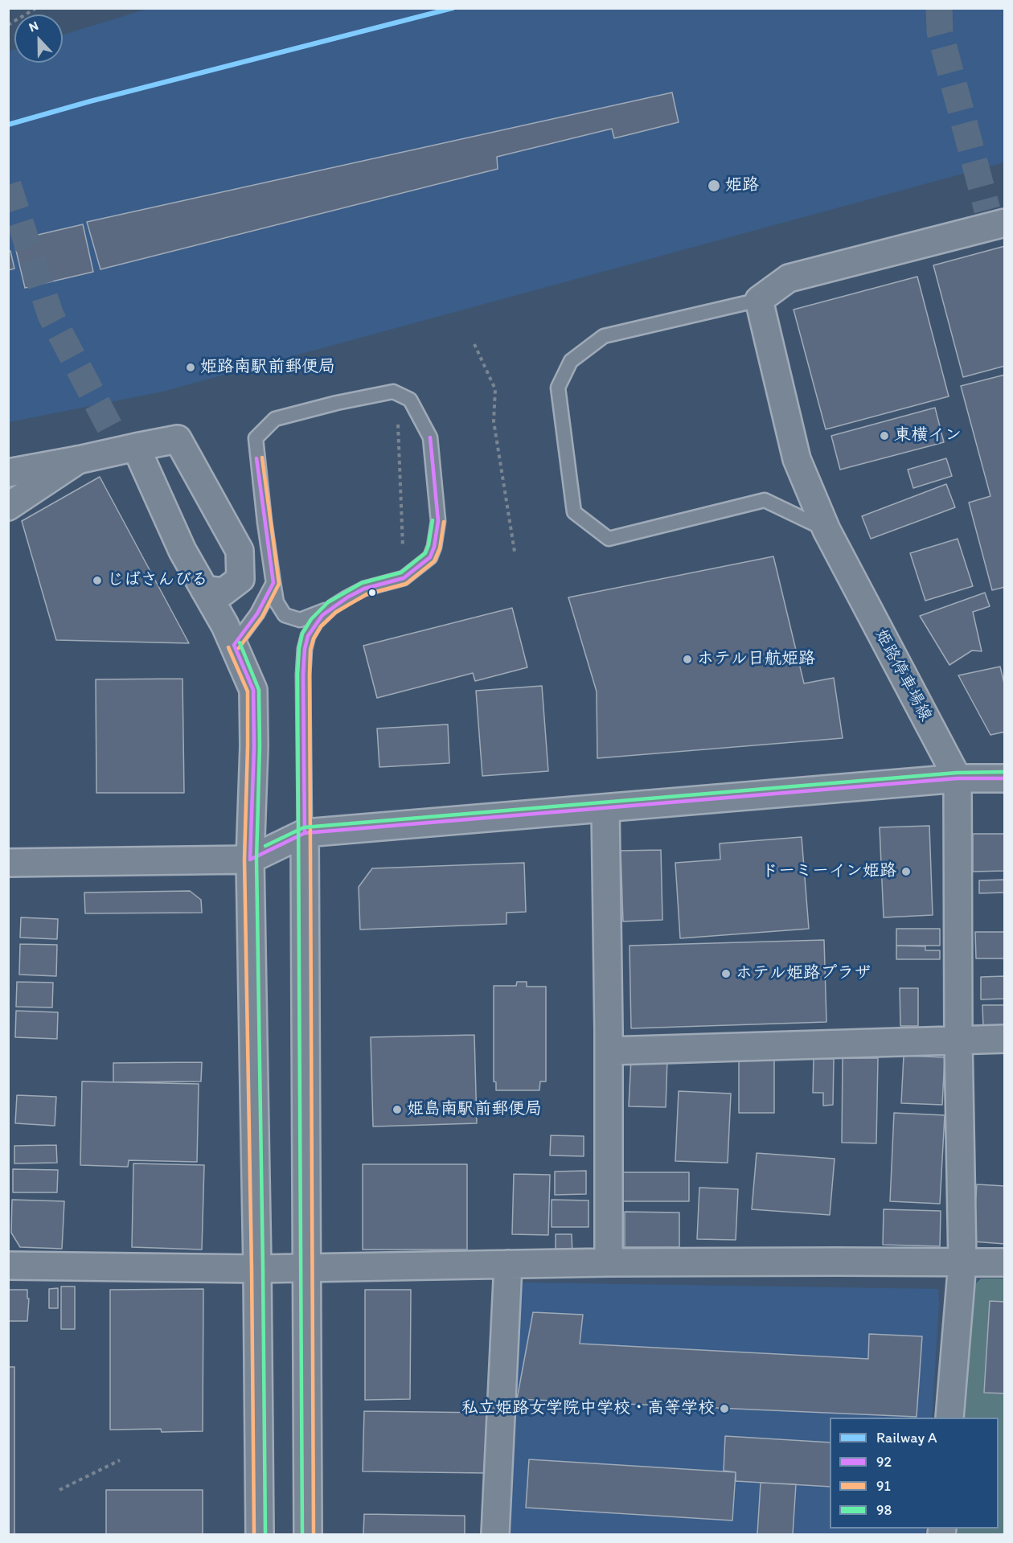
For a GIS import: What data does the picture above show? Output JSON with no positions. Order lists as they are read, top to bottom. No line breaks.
{"streets":{"street":["姫路停車場線"]},"places":["姫路","姫路南駅前郵便局","東横イン","じばさんびる","ホテル日航姫路","ドーミーイン姫路","ホテル姫路プラザ","姫島南駅前郵便局","私立姫路女学院中学校・高等学校"],"lines":["rail line A","transit line 92","transit line 91","transit line 98"],"legend":["Railway A","92","91","98"],"north":"top"}
